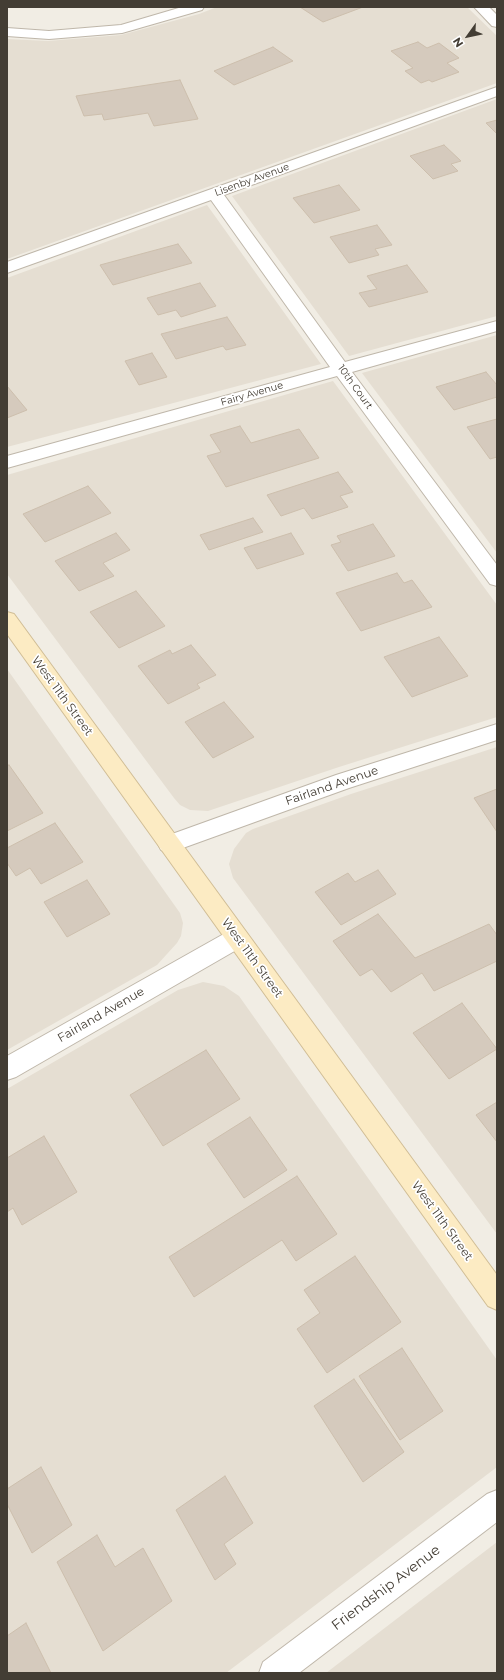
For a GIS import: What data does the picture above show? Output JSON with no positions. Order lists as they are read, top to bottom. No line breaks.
{"streets":{"main road":["West 11th Street"],"street":["Lisenby Avenue","10th Court","Fairy Avenue","Fairland Avenue","Friendship Avenue"]},"crossings":[["Lisenby Avenue","10th Court"],["10th Court","Fairy Avenue"],["West 11th Street","Fairland Avenue"]],"north":"bottom left"}
